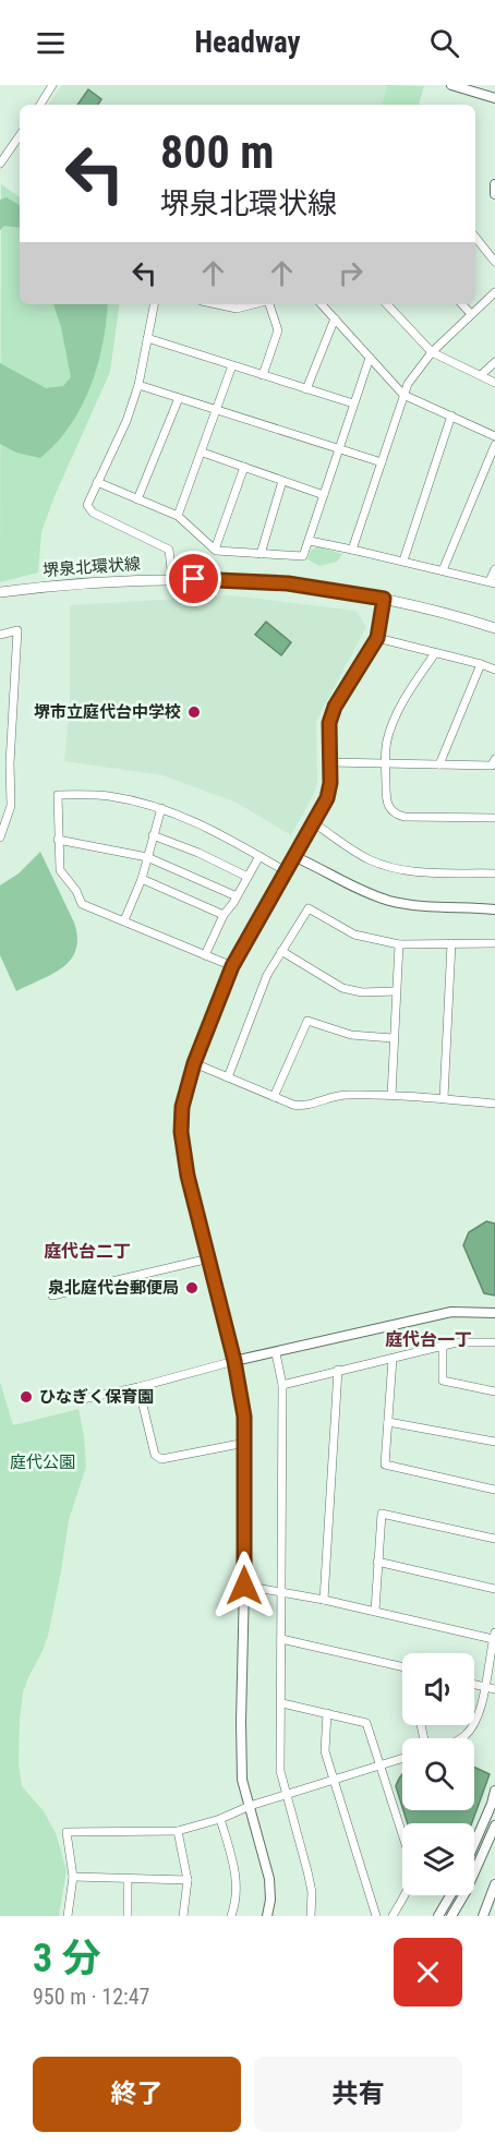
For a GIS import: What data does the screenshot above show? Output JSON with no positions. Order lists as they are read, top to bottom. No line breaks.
{"streets":{"main road":["堺泉北環状線"]},"districts":["庭代台二丁","庭代台一丁"],"parks":["庭代公園"],"places":["堺市立庭代台中学校","泉北庭代台郵便局","ひなぎく保育園"],"page":{"header":"Headway","turn":["800 m","堺泉北環状線"],"heading":["3 分","950 m · 12:47"],"buttons":["終了","共有"]}}
